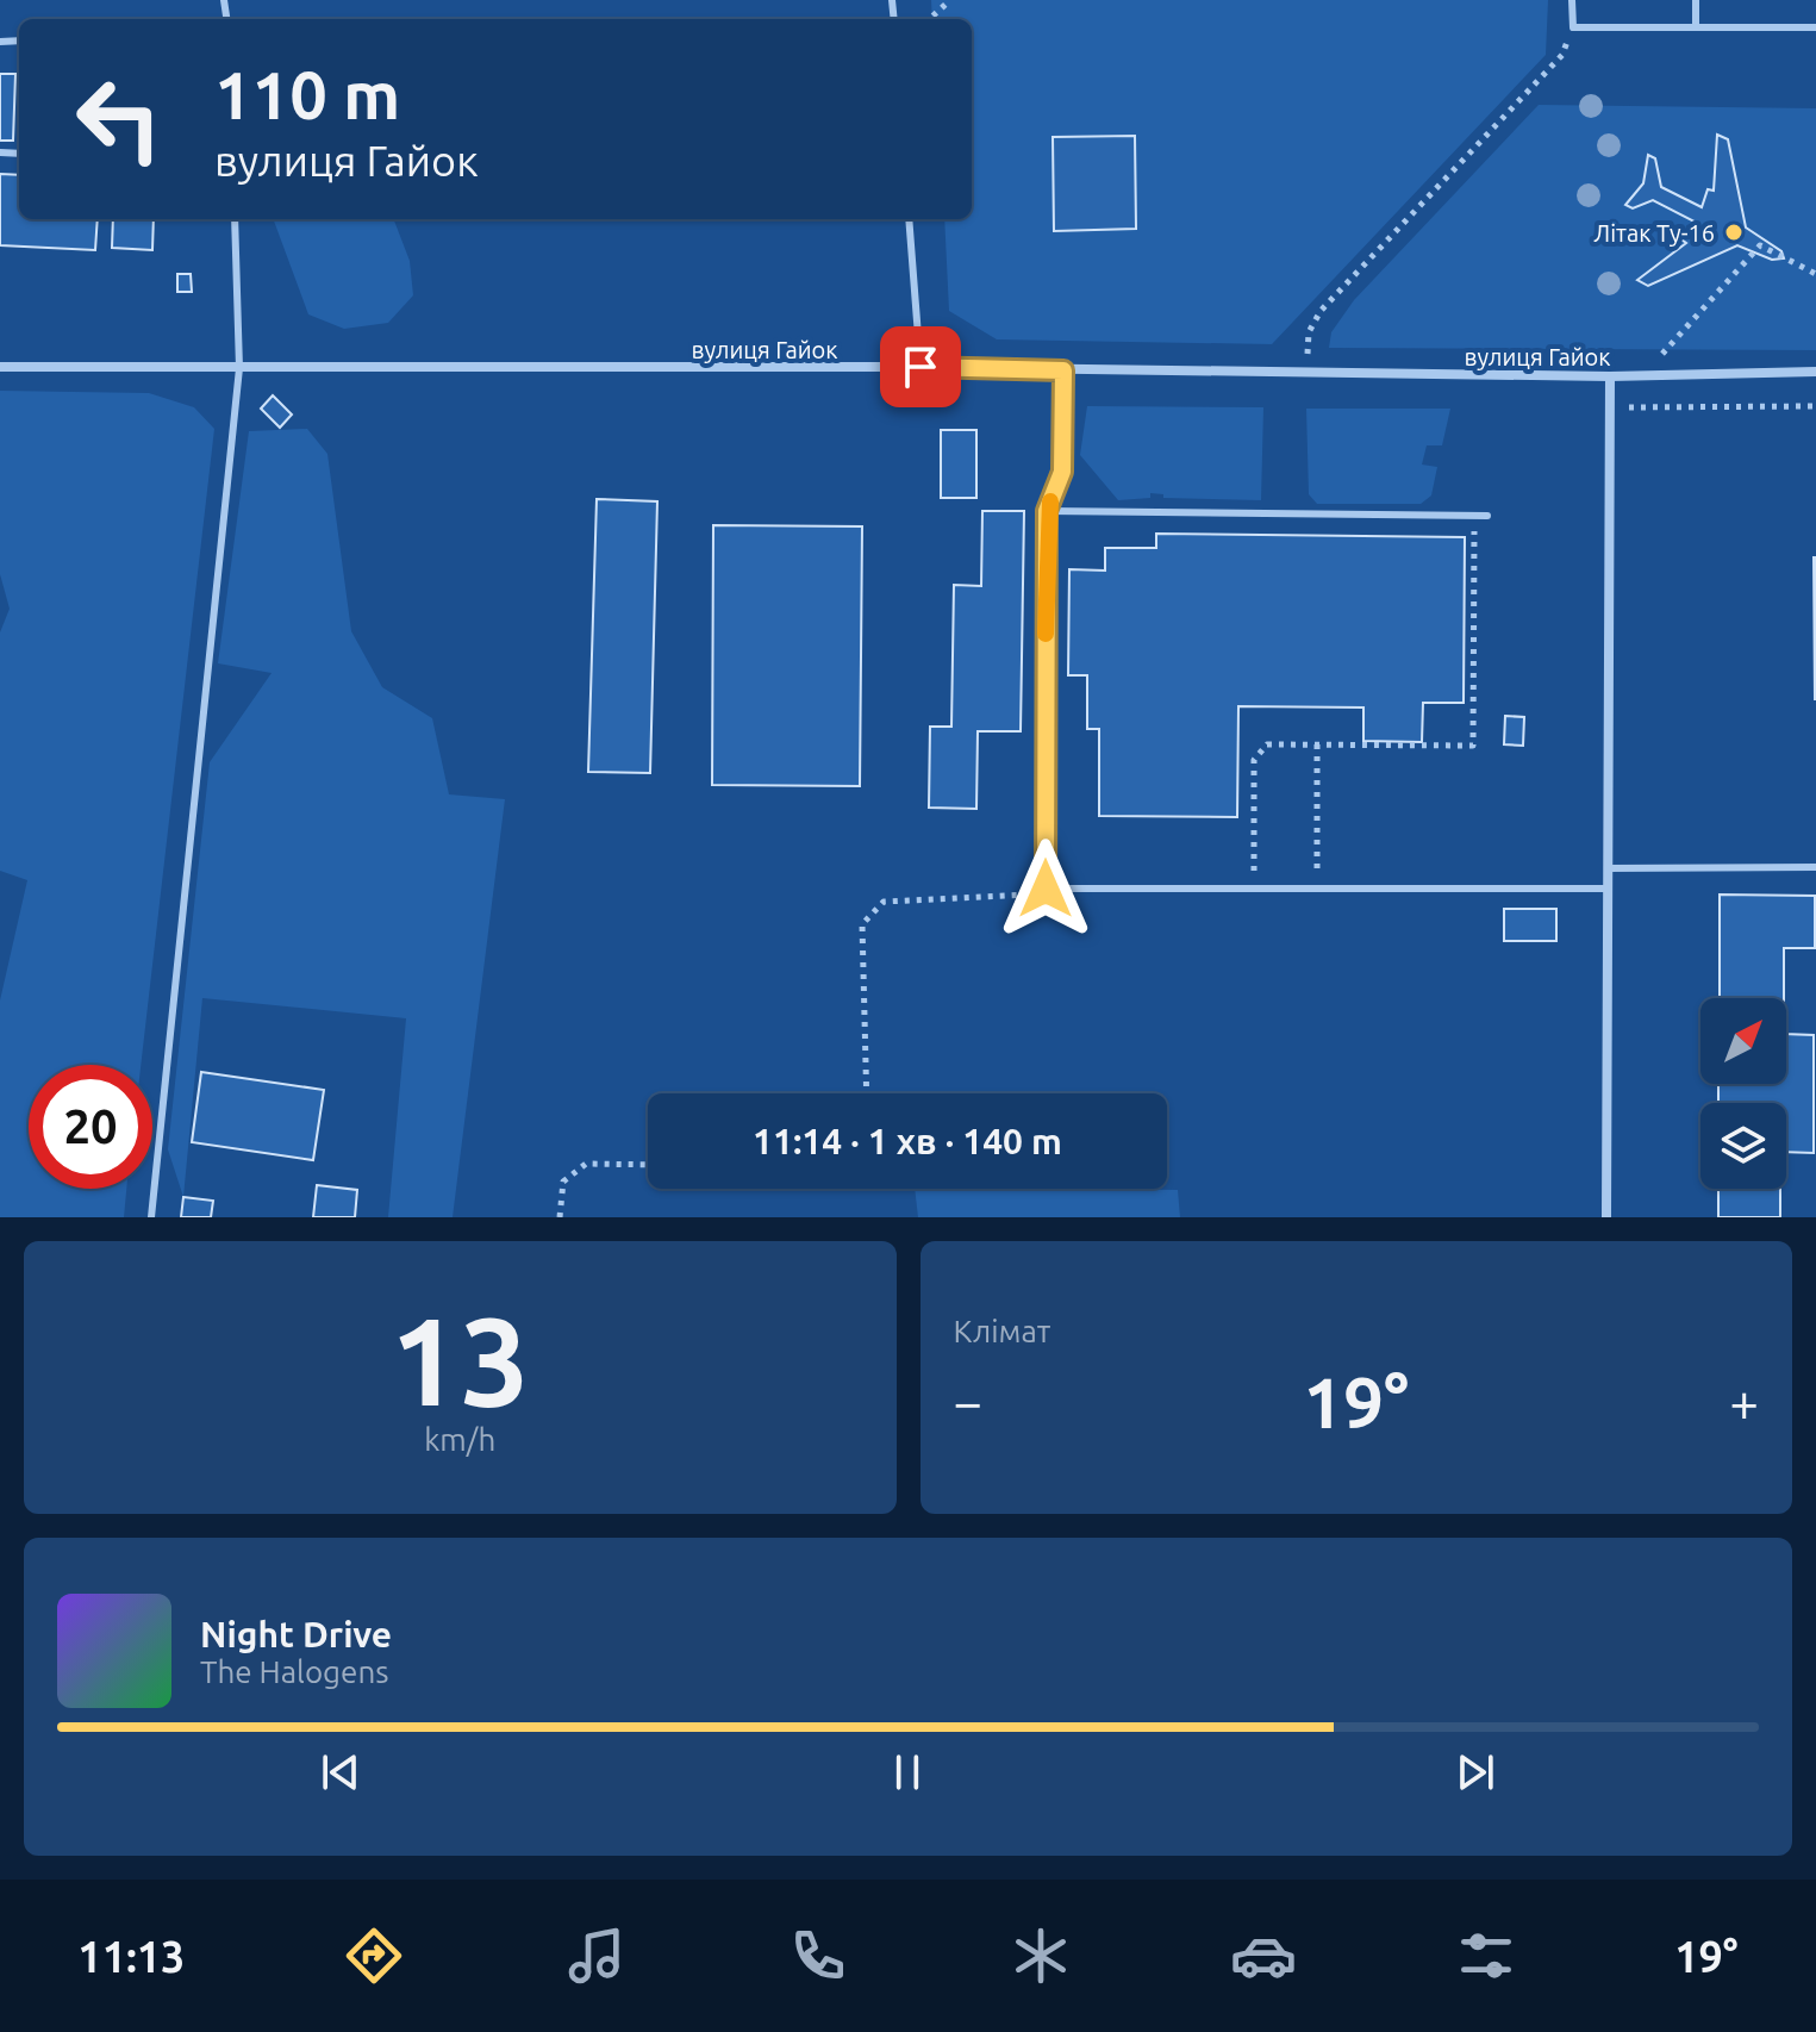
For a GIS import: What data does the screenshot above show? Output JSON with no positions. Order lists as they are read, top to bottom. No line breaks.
{"streets":{"street":["вулиця Гайок"]},"places":["Літак Ту-16"],"north":"top right","page":{"turn":["110 m","вулиця Гайок"],"limit":"20","trip":"11:14 · 1 хв · 140 m","tile":[["13","km/h"],"Клімат"],"heat":["−","19°","+"],"song":["Night Drive","The Halogens"],"tabs":["11:13","19°"]}}
